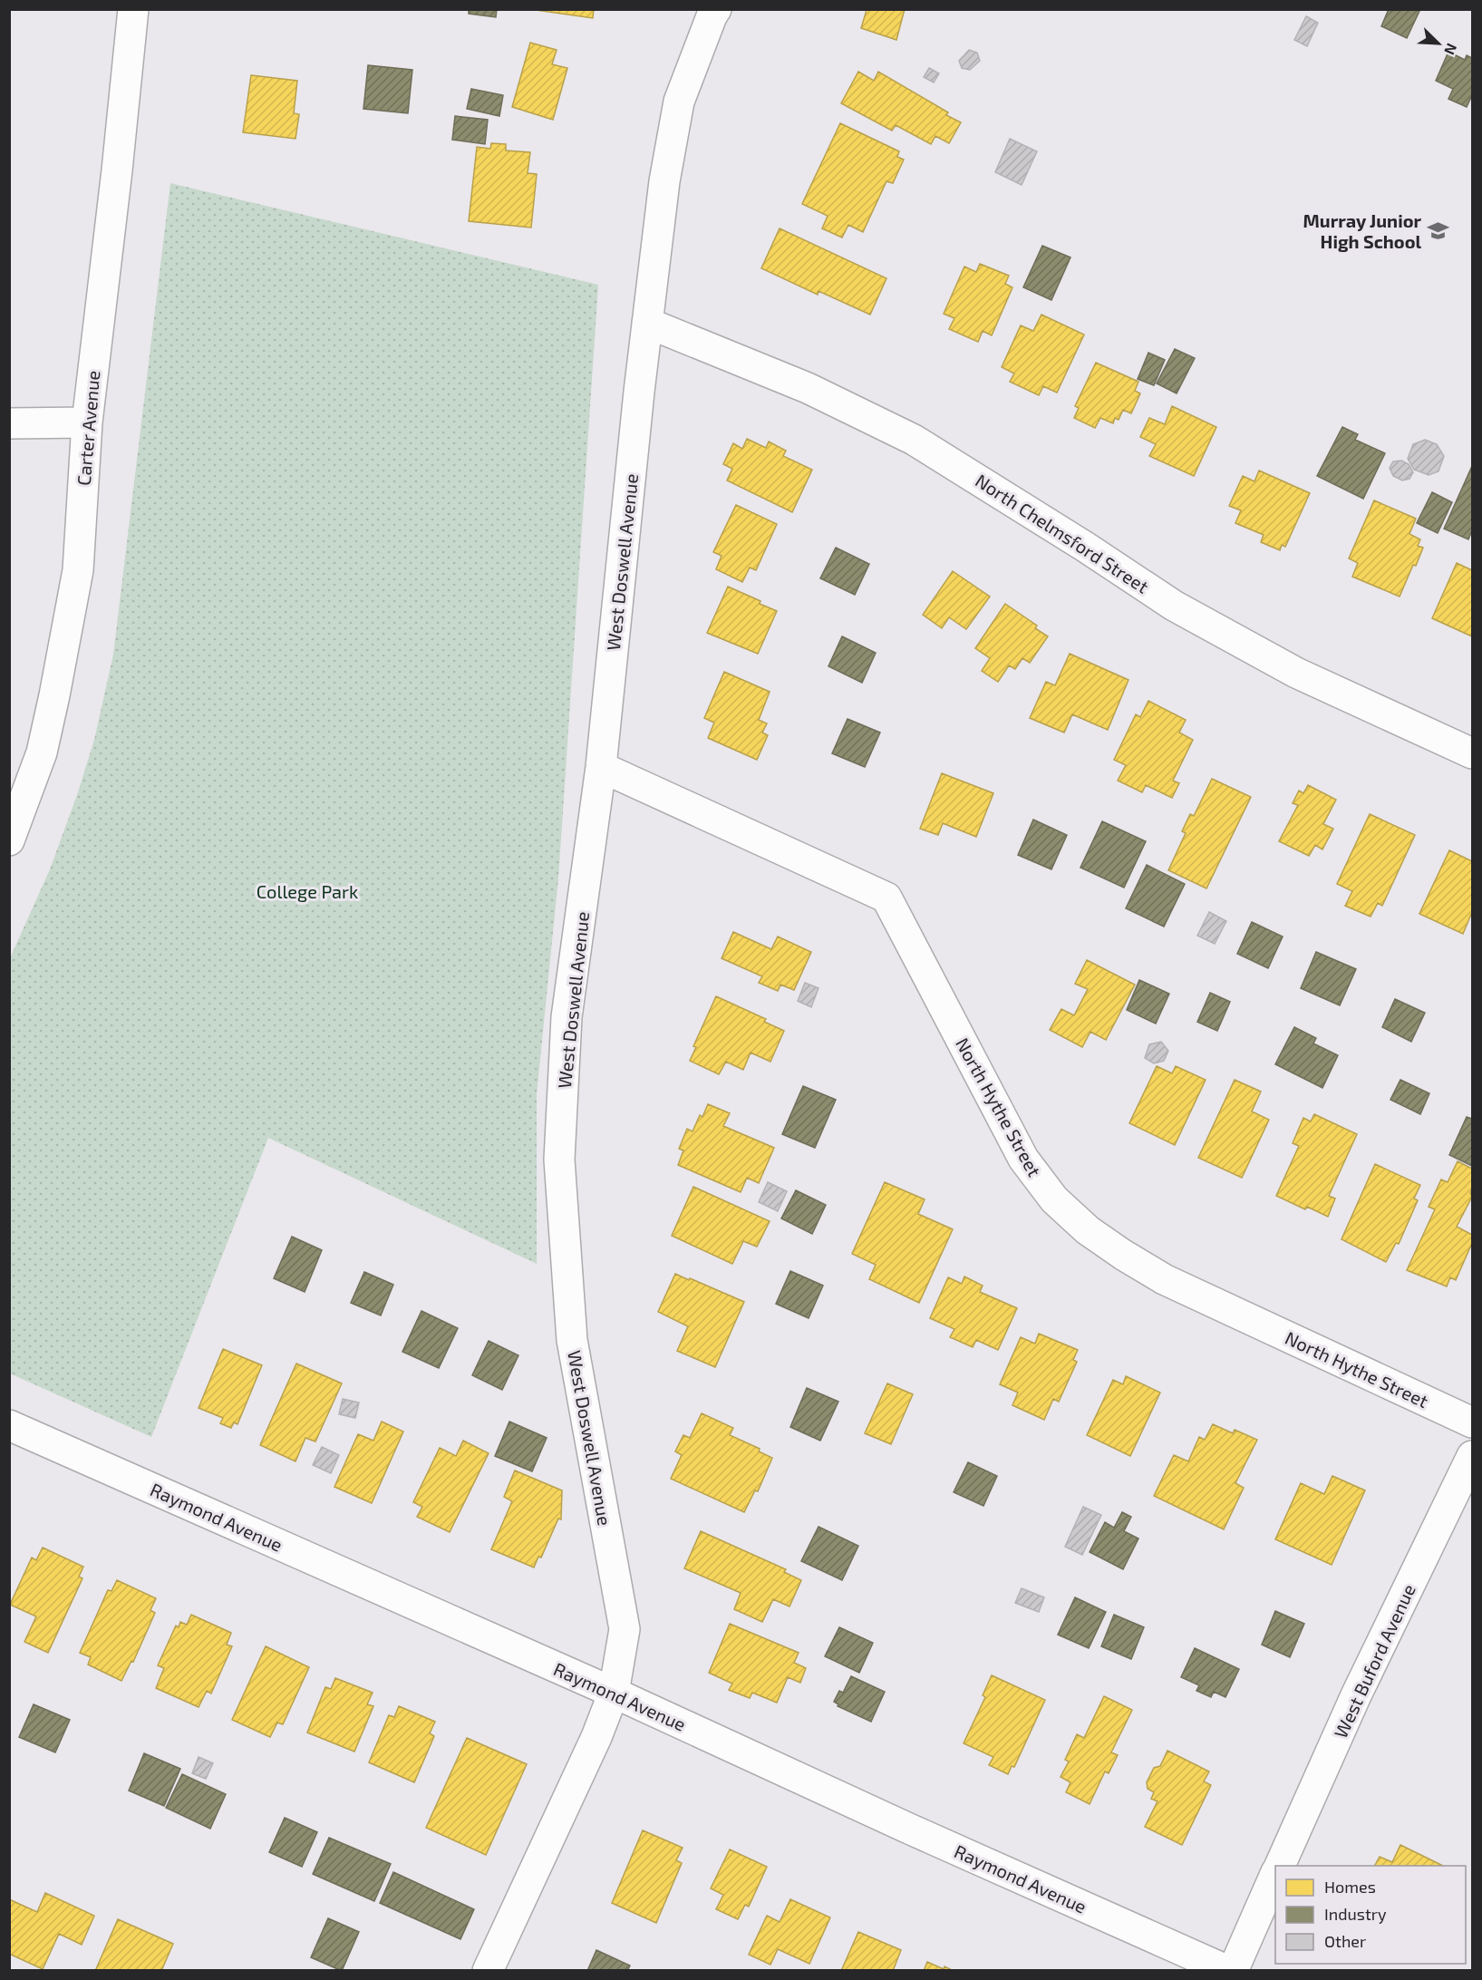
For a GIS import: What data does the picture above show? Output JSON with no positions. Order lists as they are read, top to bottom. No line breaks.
{"streets":{"street":["Carter Avenue","North Chelmsford Street","West Doswell Avenue","North Hythe Street","Raymond Avenue","West Buford Avenue"]},"crossings":[["North Chelmsford Street","West Doswell Avenue"],["West Doswell Avenue","North Hythe Street"],["West Doswell Avenue","Raymond Avenue"]],"parks":["College Park"],"places":{"school or university":["Murray Junior High School"]},"legend":["Homes","Industry","Other"],"north":"bottom right"}
